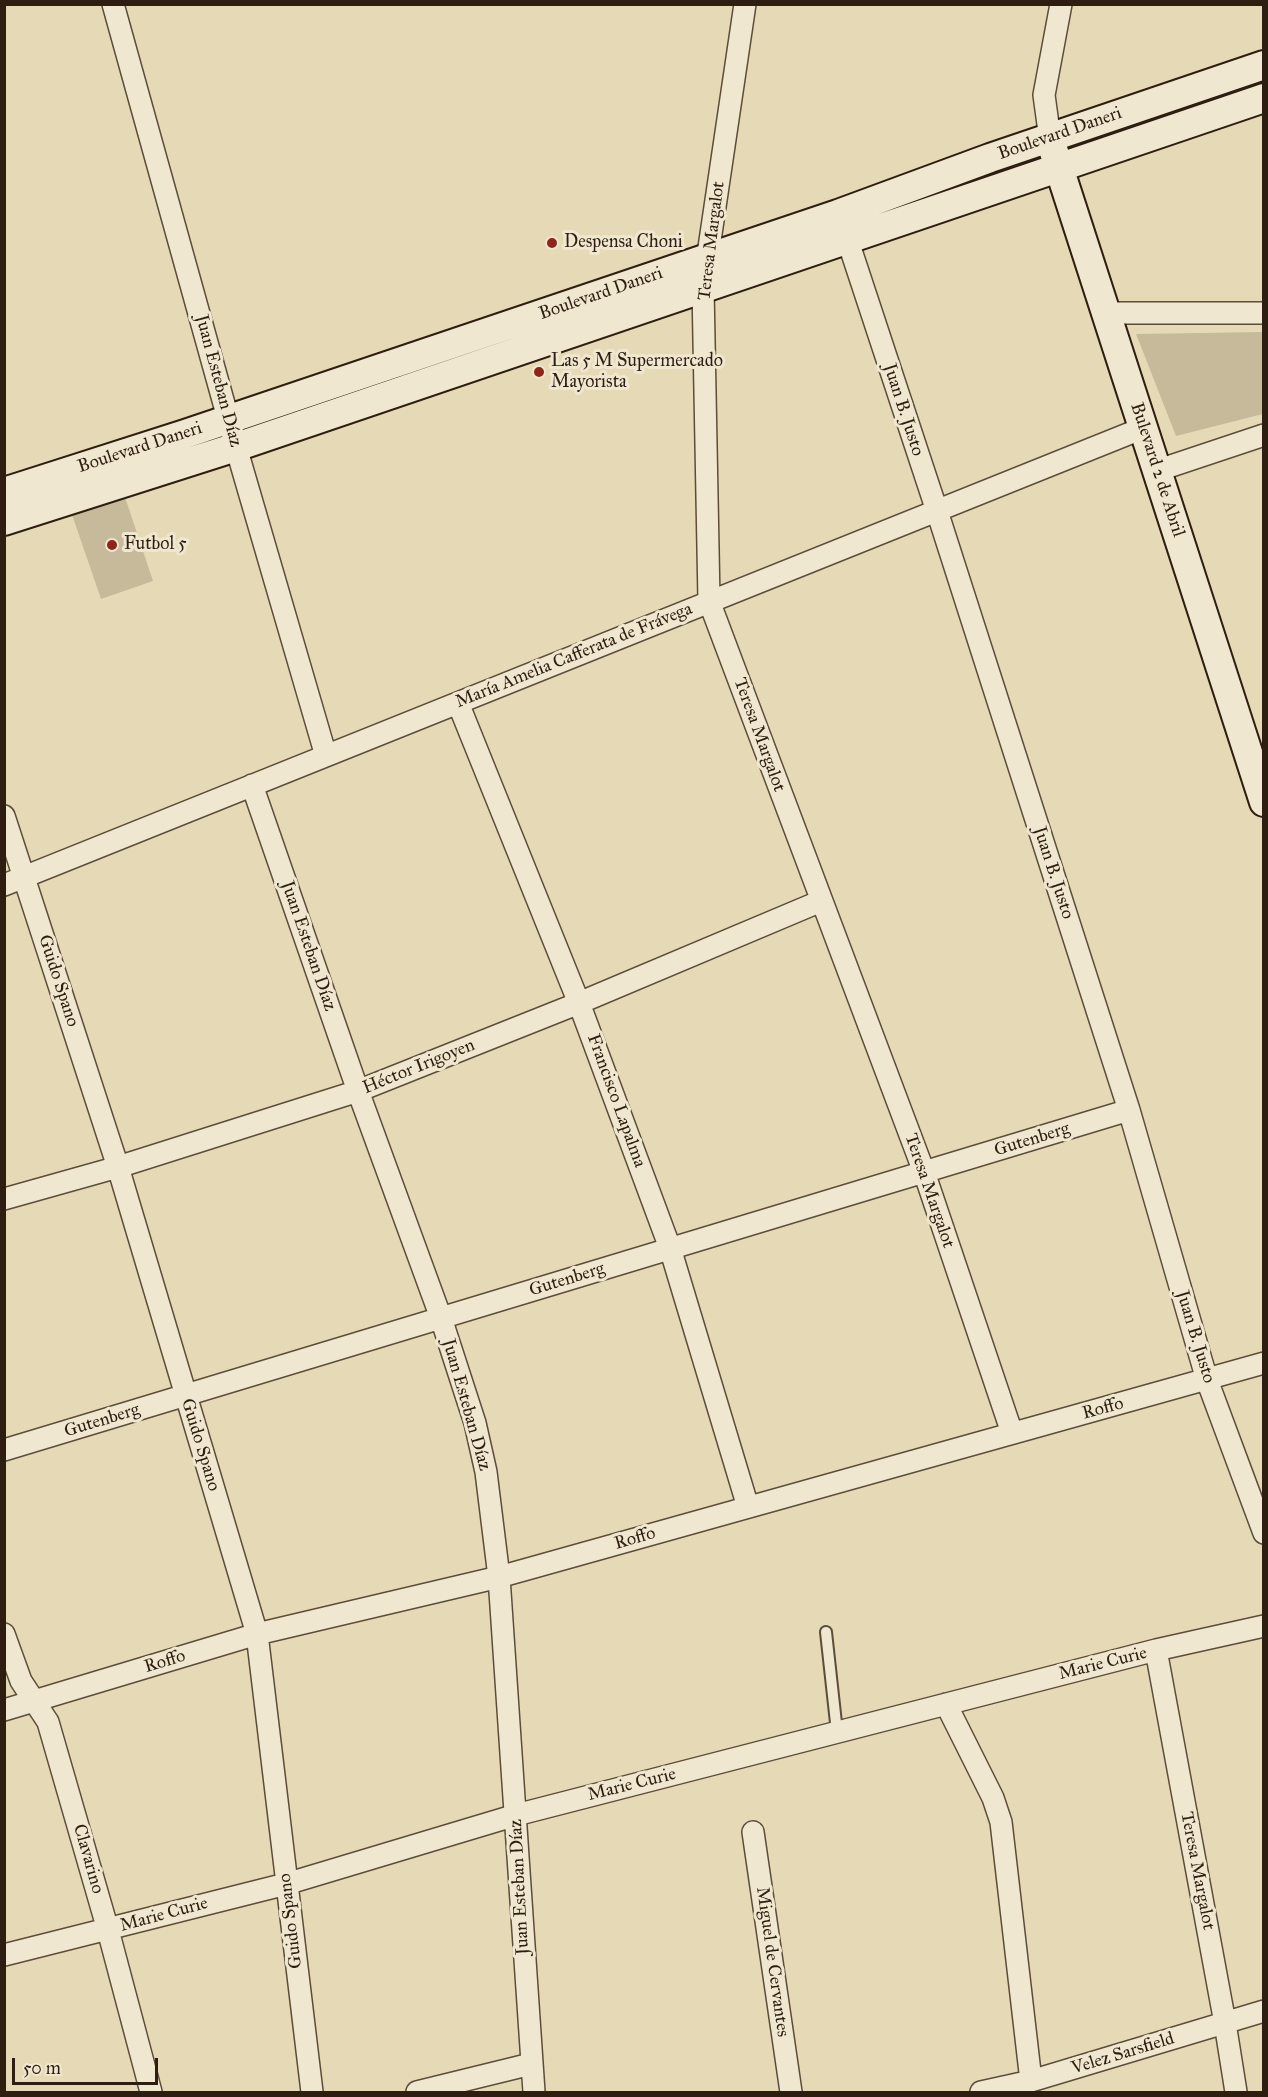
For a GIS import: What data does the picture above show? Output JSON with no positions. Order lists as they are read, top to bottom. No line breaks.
{"streets":{"main road":["Boulevard Daneri","Bulevard 2 de Abril"],"street":["Teresa Margalot","Juan Esteban Díaz","Juan B. Justo","María Amelia Cafferata de Frávega","Guido Spano","Héctor Irigoyen","Francisco Lapalma","Gutenberg","Roffo","Marie Curie","Clavarino","Miguel de Cervantes","Velez Sarsfield"]},"crossings":[["Boulevard Daneri","Teresa Margalot"],["Boulevard Daneri","Juan Esteban Díaz"],["Boulevard Daneri","Juan B. Justo"],["Boulevard Daneri","Bulevard 2 de Abril"],["Teresa Margalot","María Amelia Cafferata de Frávega"],["Teresa Margalot","Héctor Irigoyen"],["Teresa Margalot","Gutenberg"],["Teresa Margalot","Roffo"],["Teresa Margalot","Marie Curie"],["Teresa Margalot","Velez Sarsfield"],["Juan Esteban Díaz","María Amelia Cafferata de Frávega"],["Juan Esteban Díaz","Héctor Irigoyen"],["Juan Esteban Díaz","Gutenberg"],["Juan Esteban Díaz","Roffo"],["Juan Esteban Díaz","Marie Curie"],["Juan B. Justo","María Amelia Cafferata de Frávega"],["Juan B. Justo","Gutenberg"],["Juan B. Justo","Roffo"],["Bulevard 2 de Abril","María Amelia Cafferata de Frávega"],["María Amelia Cafferata de Frávega","Guido Spano"],["María Amelia Cafferata de Frávega","Francisco Lapalma"],["Guido Spano","Héctor Irigoyen"],["Guido Spano","Gutenberg"],["Guido Spano","Roffo"],["Guido Spano","Marie Curie"],["Héctor Irigoyen","Francisco Lapalma"],["Francisco Lapalma","Gutenberg"],["Francisco Lapalma","Roffo"],["Roffo","Clavarino"],["Marie Curie","Clavarino"]],"places":["Despensa Choni","Las 5 M Supermercado Mayorista","Futbol 5"],"scale_bar":"50 m"}
